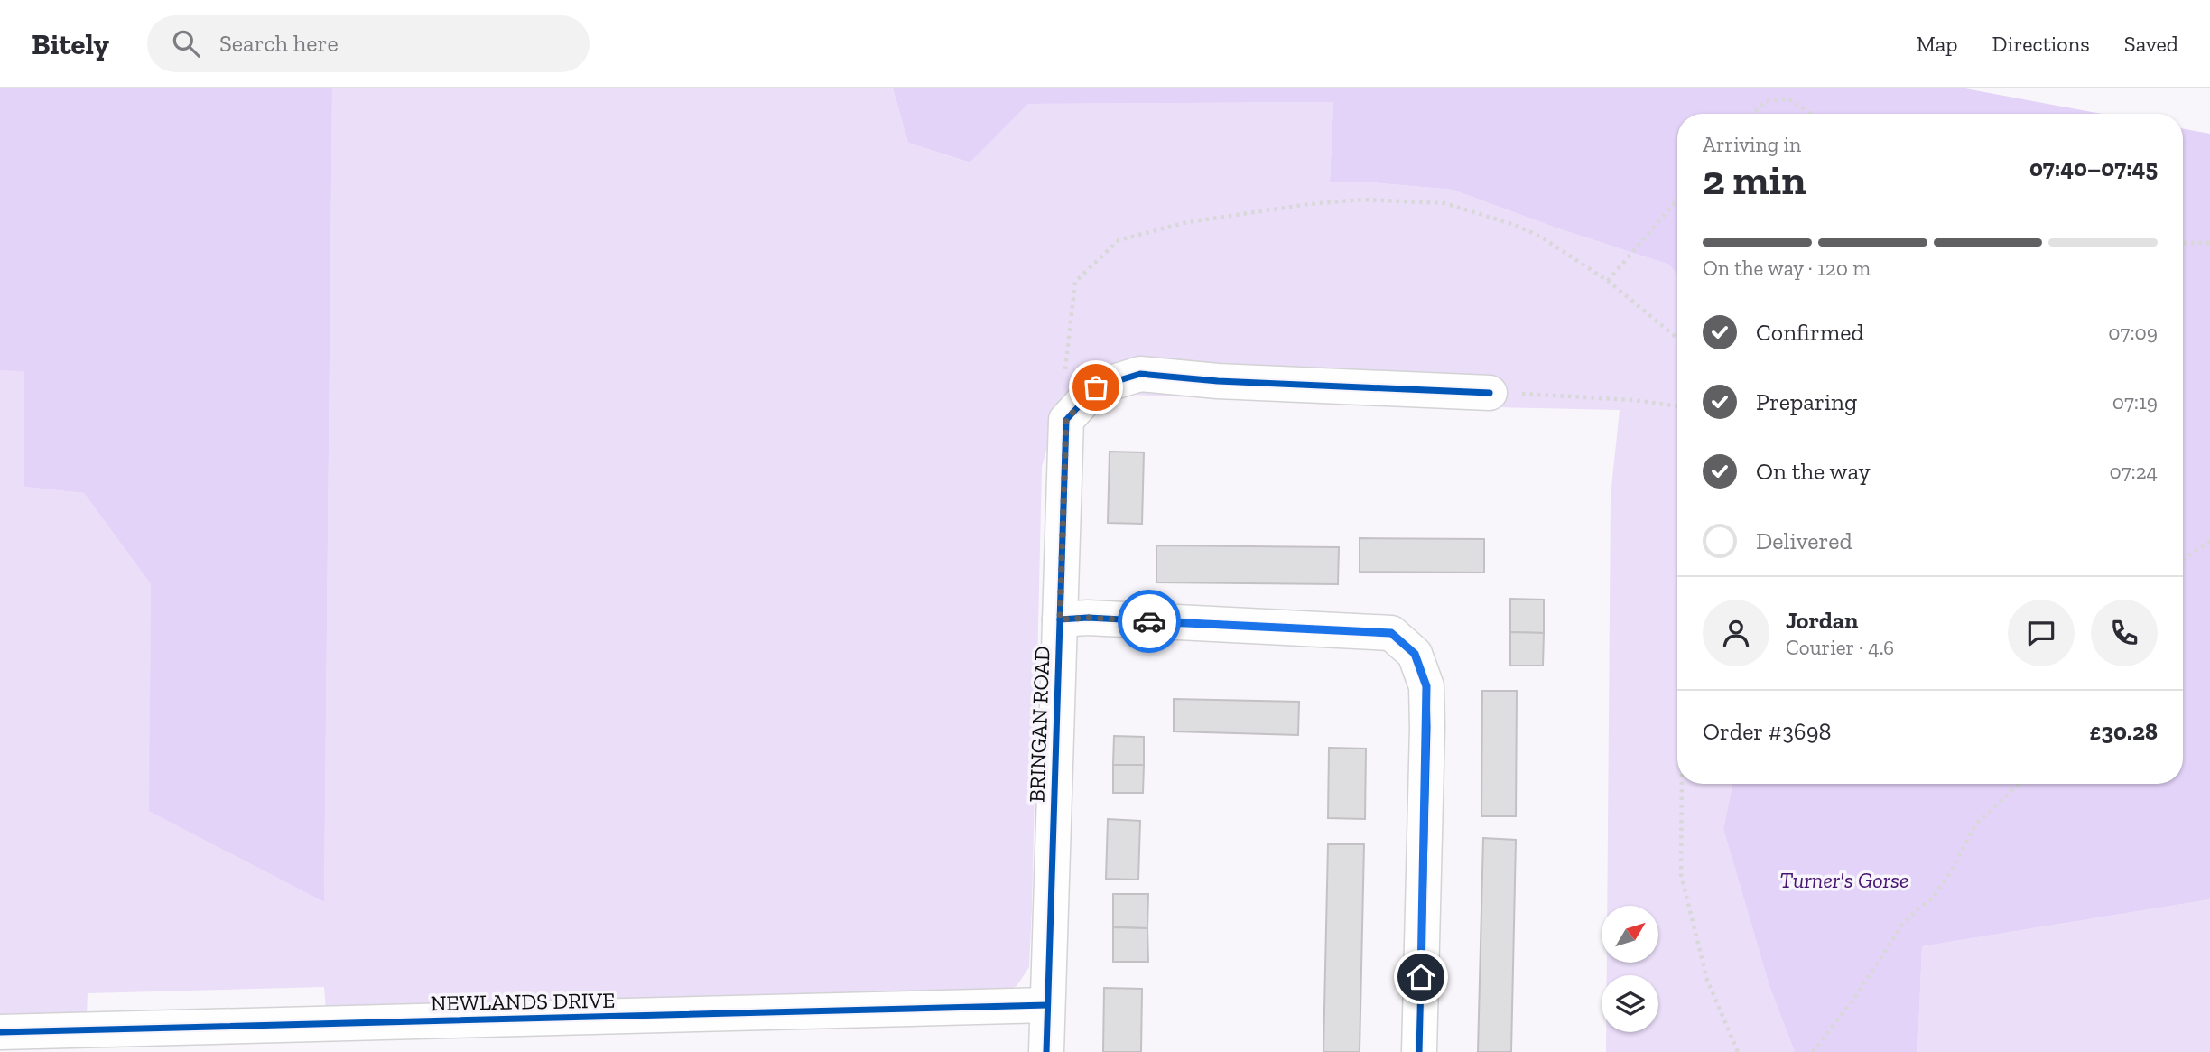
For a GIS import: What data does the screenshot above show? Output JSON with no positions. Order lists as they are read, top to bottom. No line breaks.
{"streets":{"street":["BRINGAN ROAD","NEWLANDS DRIVE"]},"crossings":[["BRINGAN ROAD","NEWLANDS DRIVE"]],"parks":["Turner's Gorse"],"north":"top right","page":{"header":"Bitely","search":"Search here","nav":["Map","Directions","Saved"],"heading":["2 min","Arriving in","07:40–07:45"],"panel":["Jordan","Courier · 4.6","Order #3698","£30.28"],"bar":"On the way · 120 m","list":[["Confirmed","07:09"],["Preparing","07:19"],["On the way","07:24"],"Delivered"]}}
